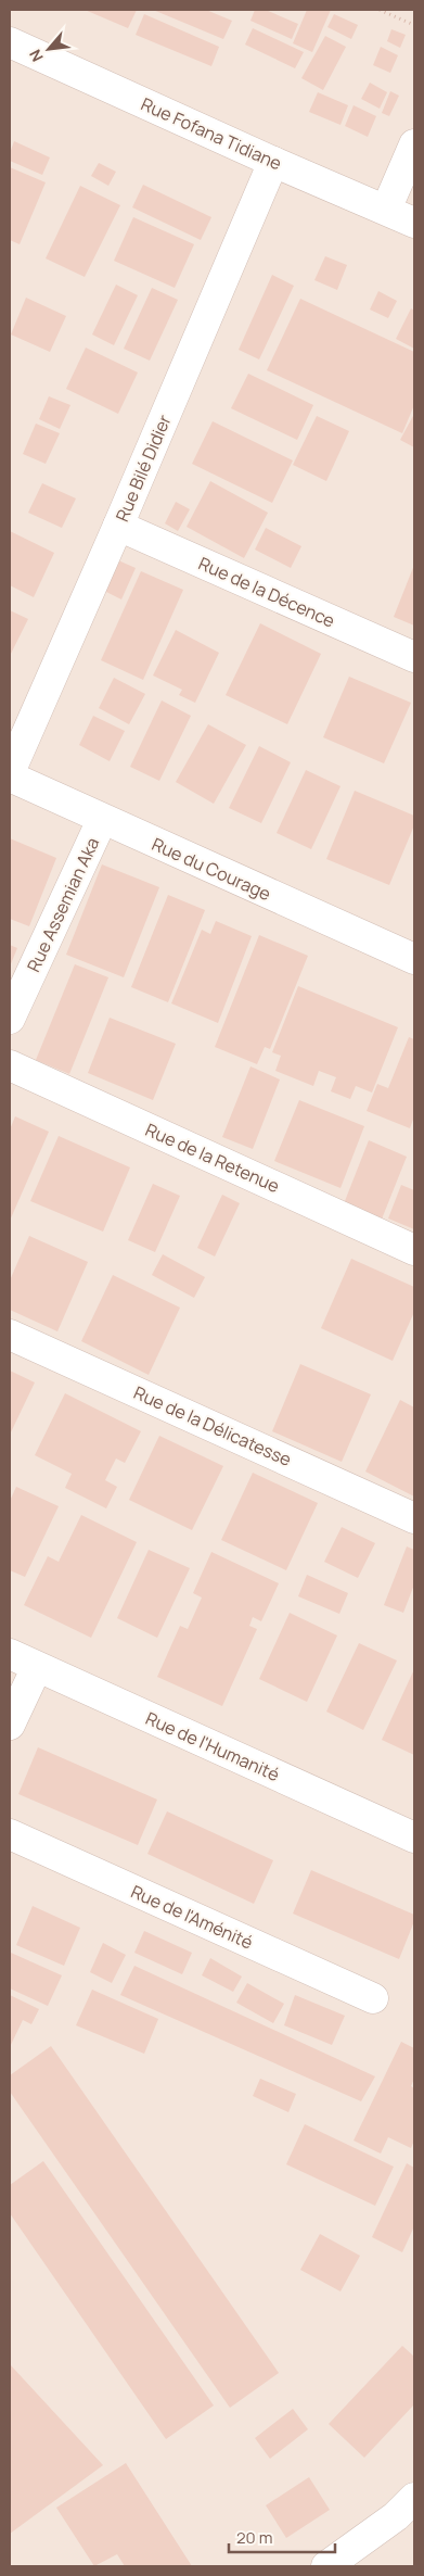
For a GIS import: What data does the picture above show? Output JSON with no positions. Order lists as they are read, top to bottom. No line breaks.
{"streets":{"street":["Rue Fofana Tidiane","Rue Bilé Didier","Rue de la Décence","Rue du Courage","Rue Assemian Aka","Rue de la Retenue","Rue de la Délicatesse","Rue de l'Humanité","Rue de l'Aménité"]},"crossings":[["Rue Fofana Tidiane","Rue Bilé Didier"],["Rue Bilé Didier","Rue de la Décence"],["Rue du Courage","Rue Assemian Aka"]],"scale_bar":"20 m","north":"bottom left"}
